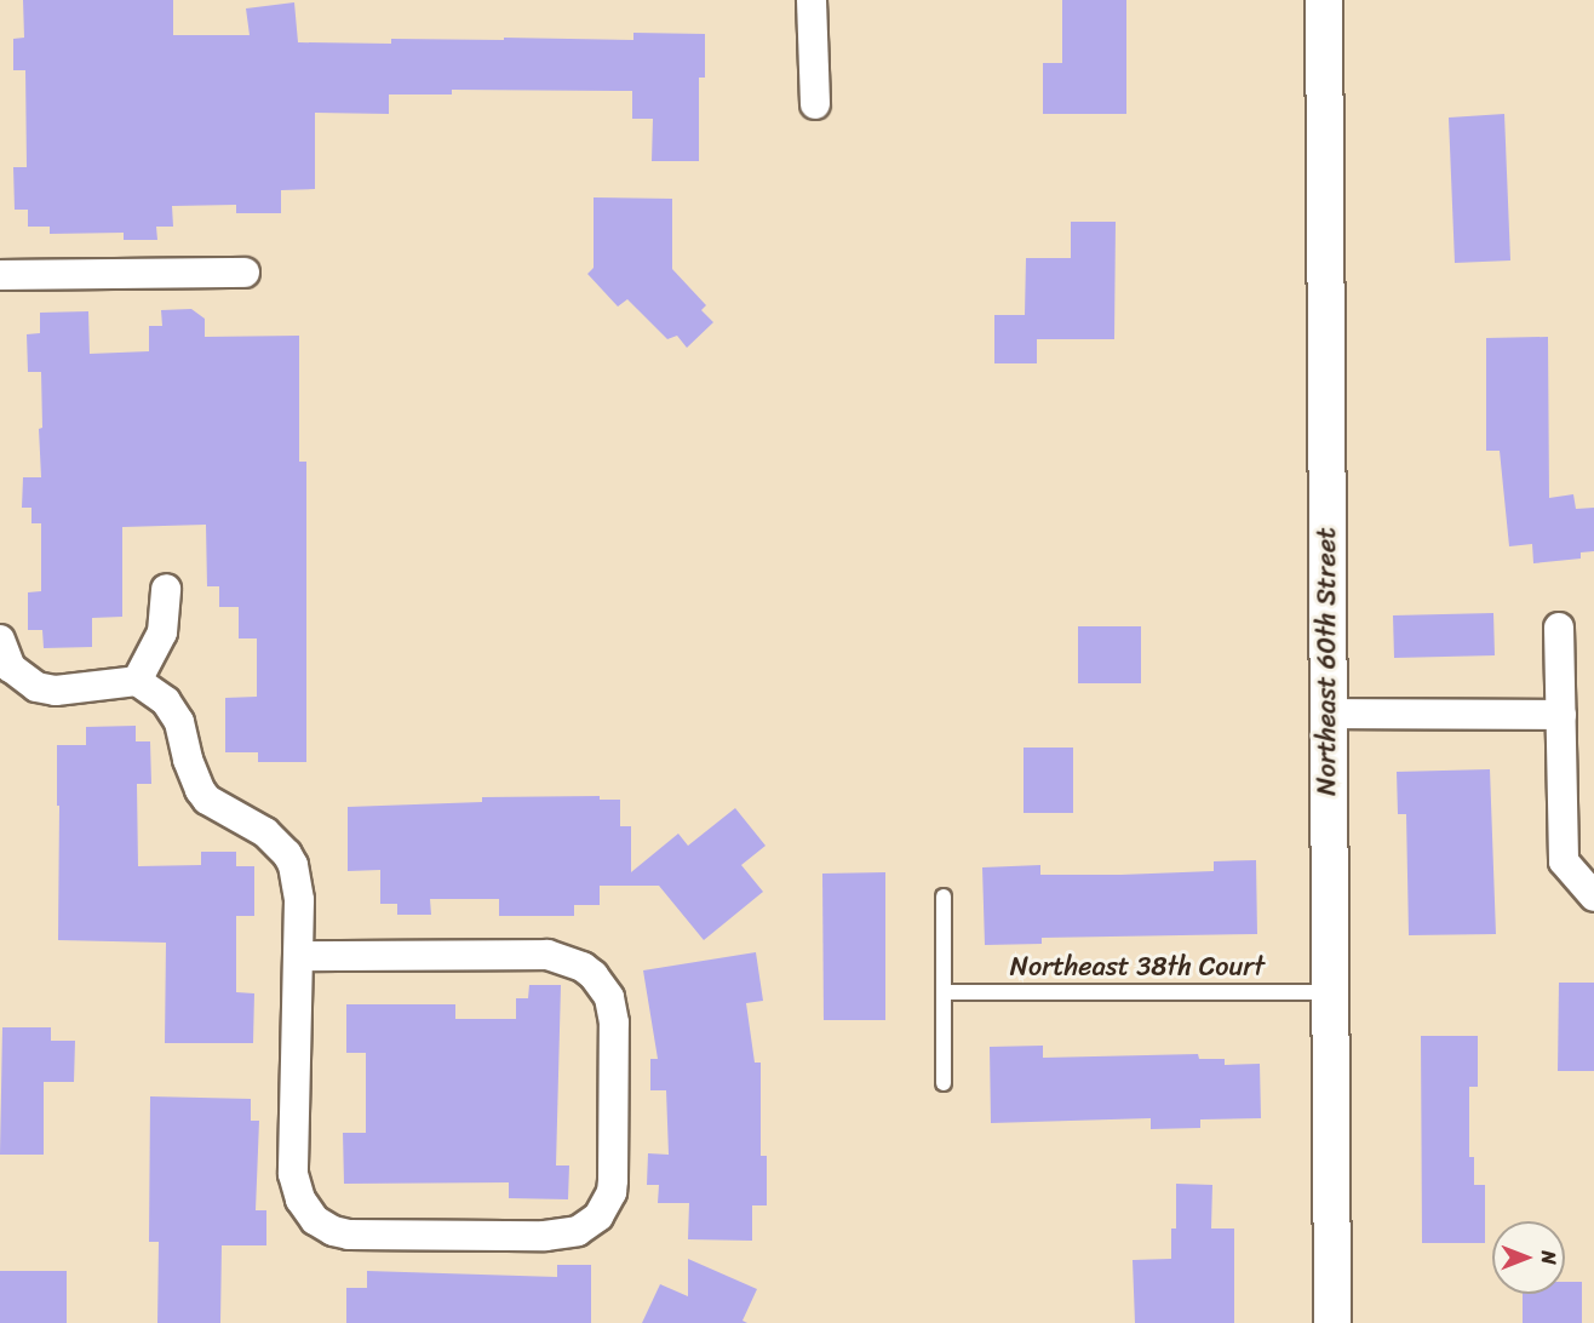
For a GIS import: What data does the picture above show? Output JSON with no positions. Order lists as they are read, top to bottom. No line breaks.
{"streets":{"street":["Northeast 60th Street"],"lane":["Northeast 38th Court"]},"crossings":[["Northeast 60th Street","Northeast 38th Court"]],"north":"right"}
